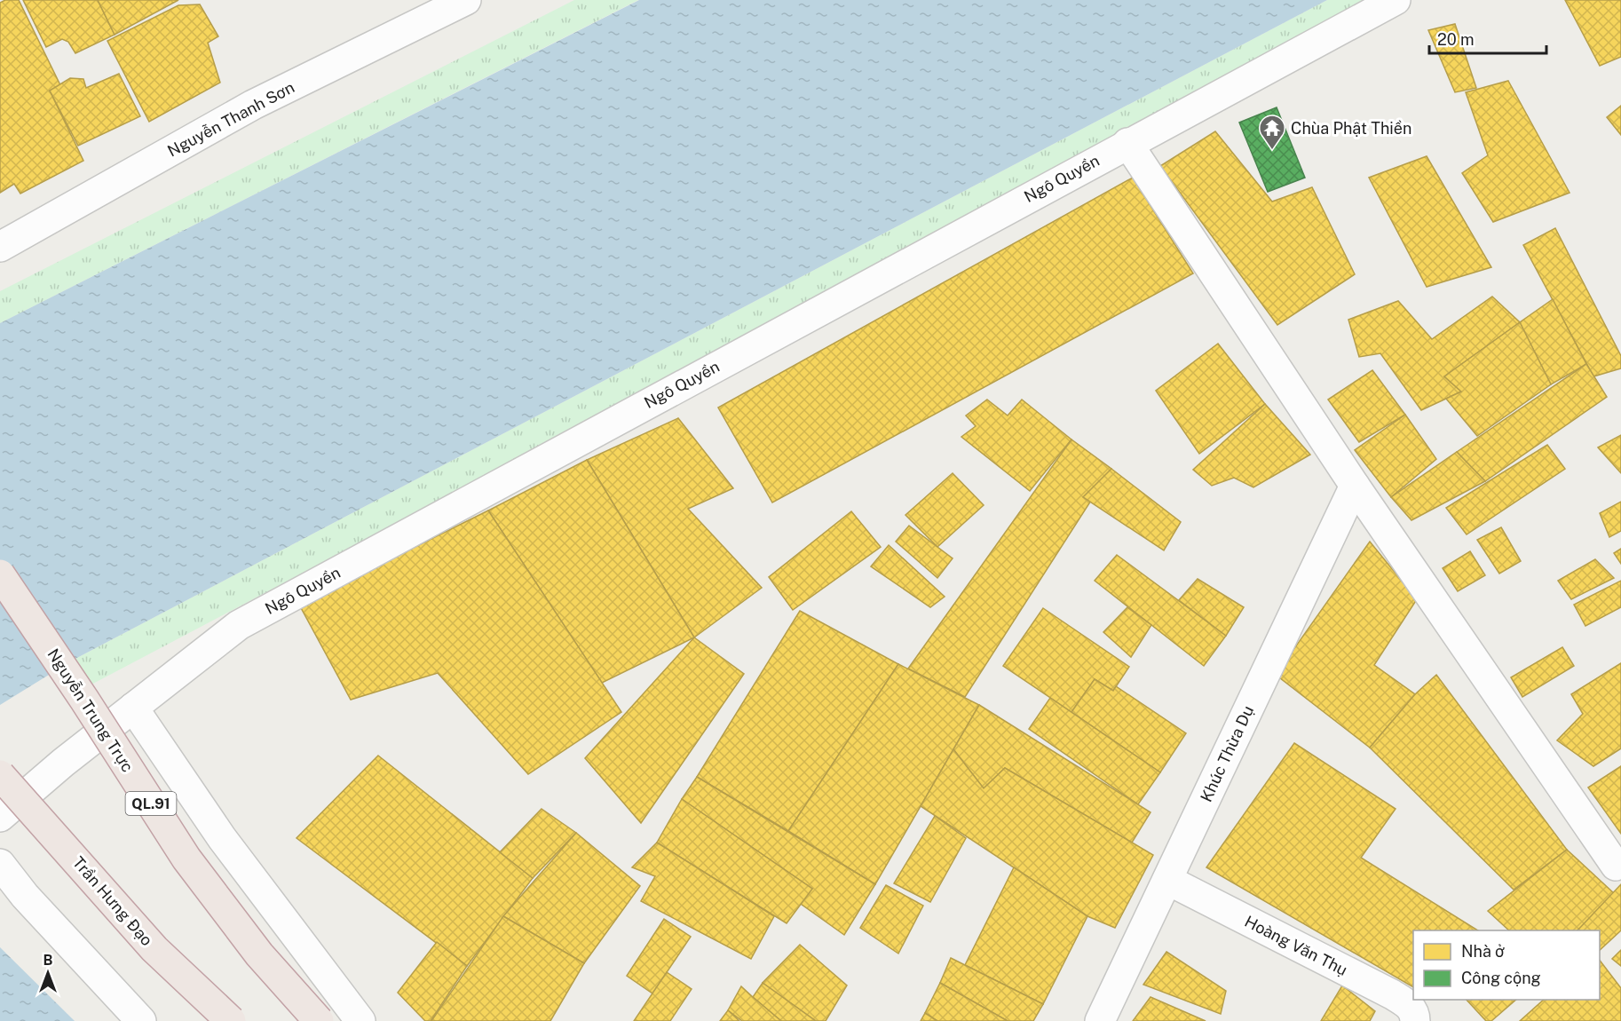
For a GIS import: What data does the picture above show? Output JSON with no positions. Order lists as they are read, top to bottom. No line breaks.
{"streets":{"highway":["Nguyễn Trung Trực","QL.91","Trần Hưng Đạo"],"street":["Nguyễn Thanh Sơn","Ngô Quyền","Khúc Thừa Dụ","Hoàng Văn Thụ"]},"crossings":[["Khúc Thừa Dụ","Hoàng Văn Thụ"]],"places":{"temple":["Chùa Phật Thiền"]},"legend":["Nhà ở","Công cộng"],"scale_bar":"20 m","north":"top"}
